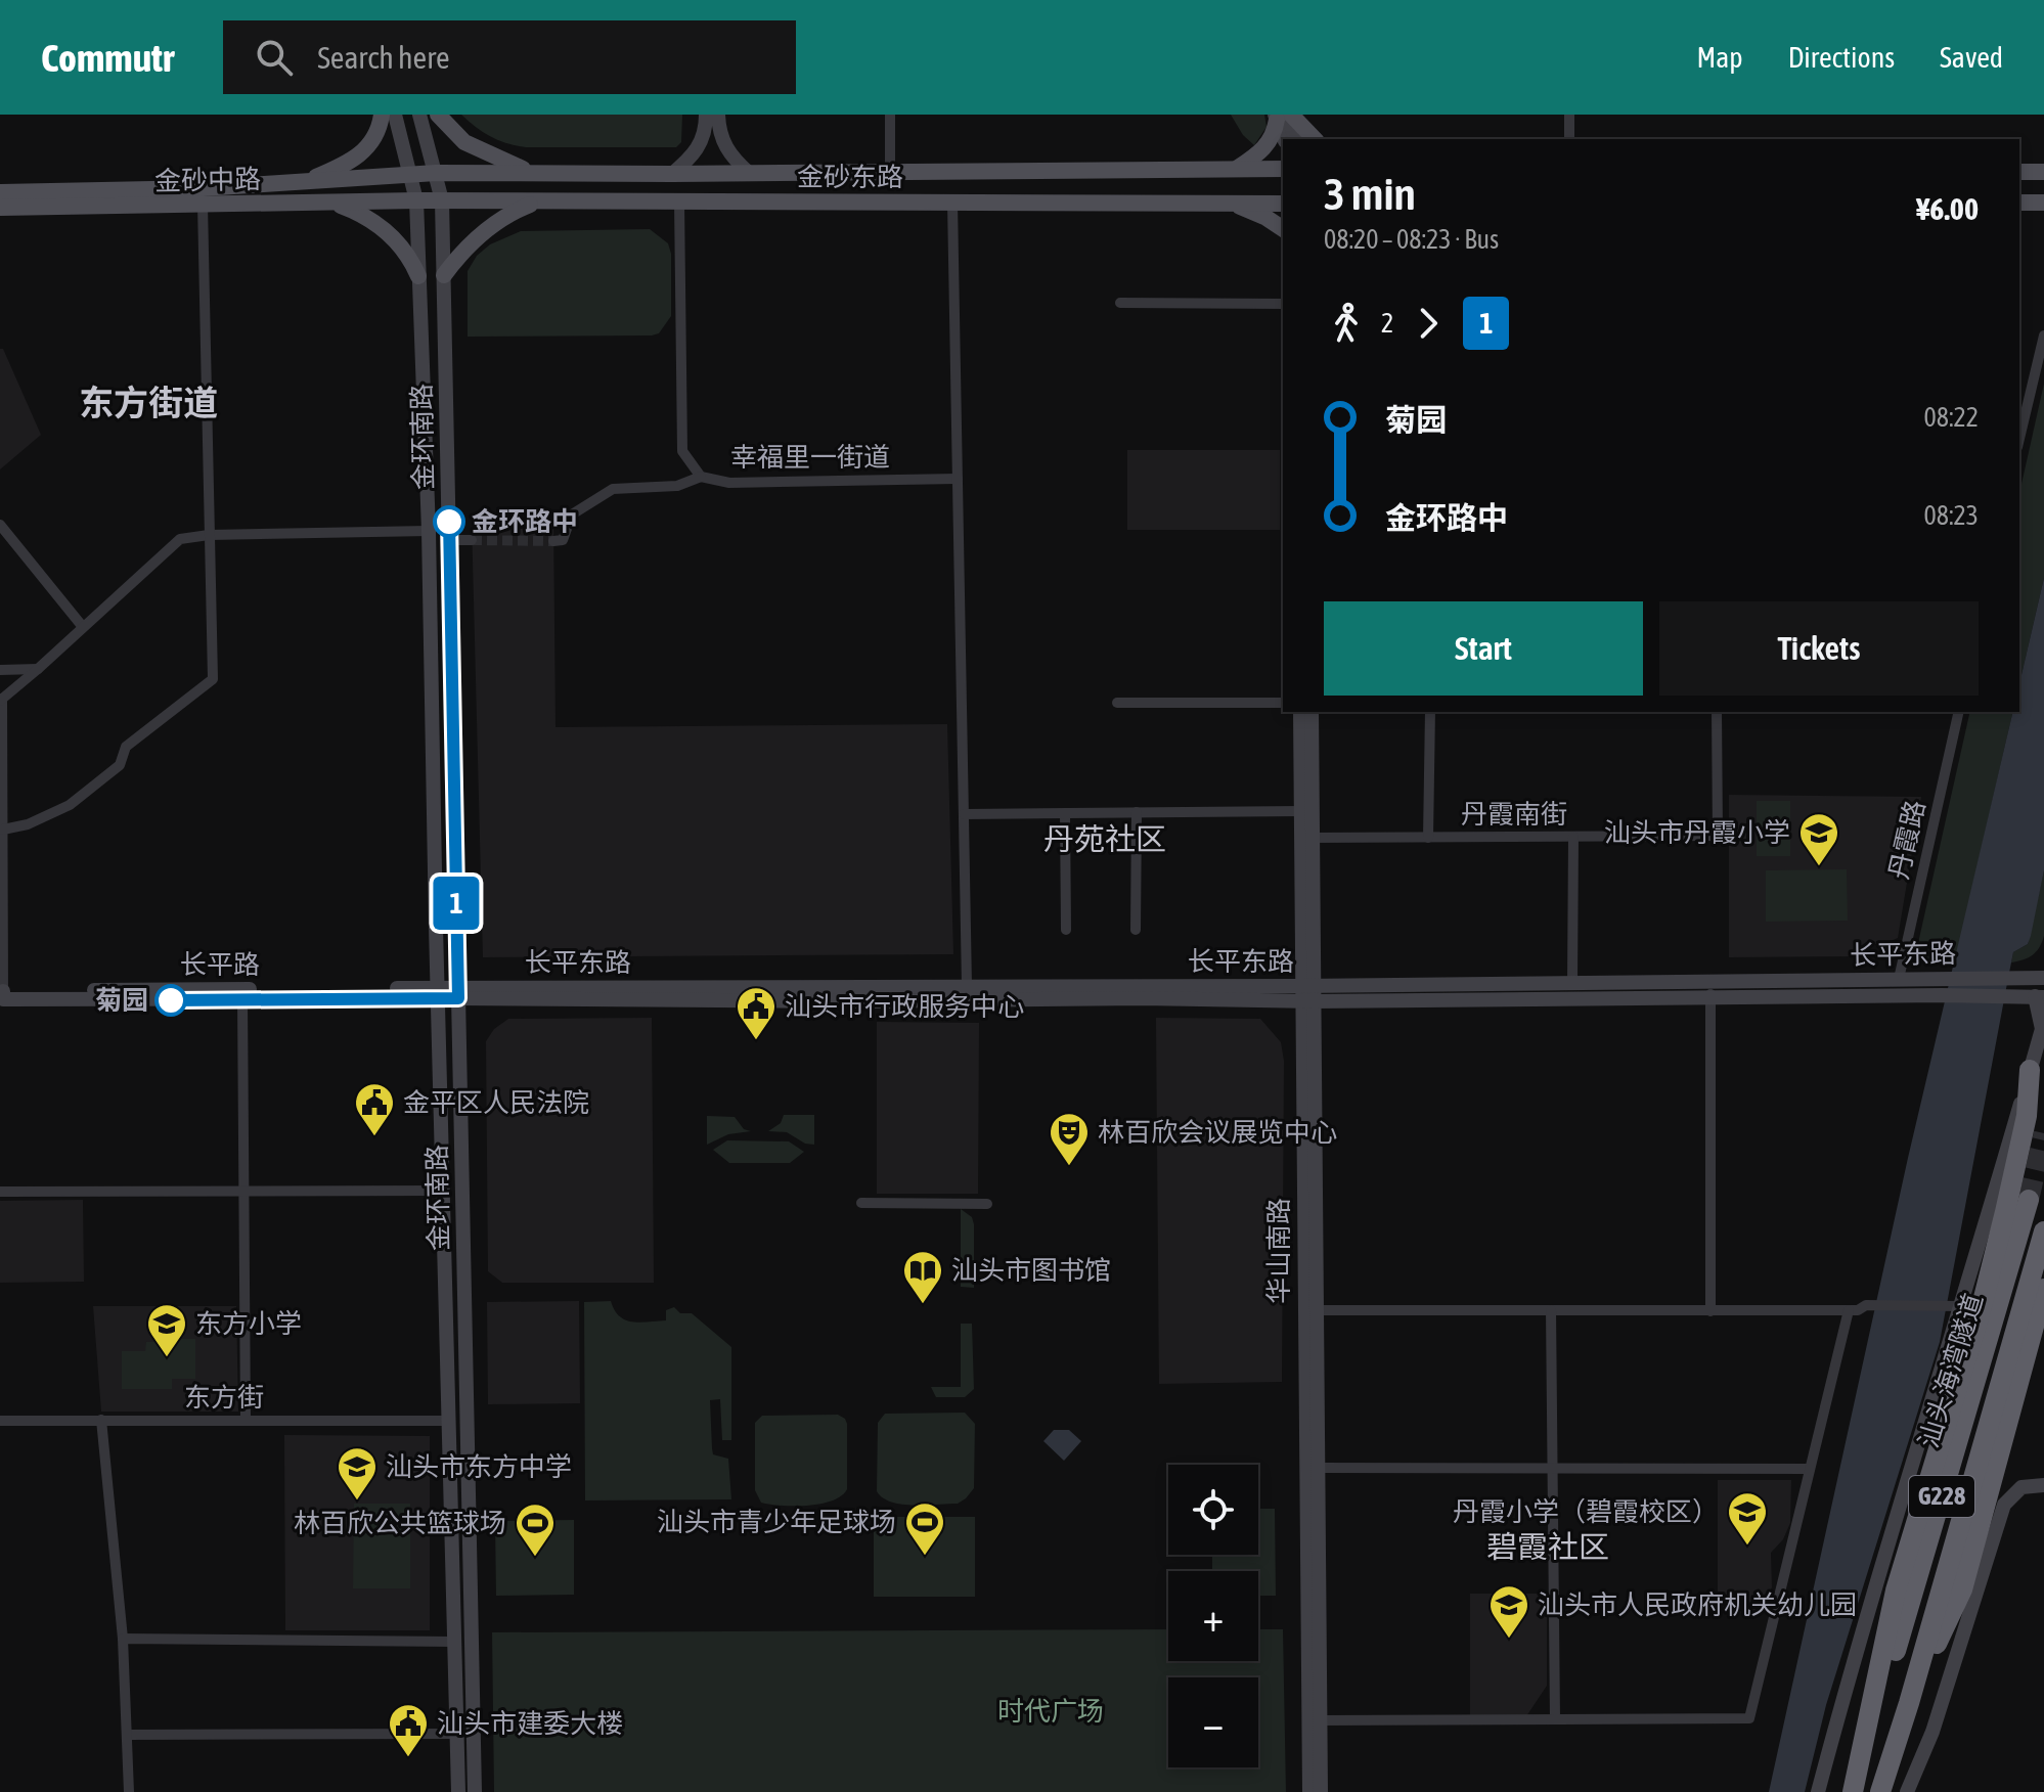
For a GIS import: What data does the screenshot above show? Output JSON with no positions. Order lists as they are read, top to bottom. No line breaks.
{"streets":{"highway":["汕头海湾隧道","G228"],"main road":["金砂东路","金砂中路"],"street":["金环南路","幸福里一街道","丹霞南街","丹霞路","长平东路","长平路","华山南路","东方街"]},"crossings":[["金砂东路","金砂中路"],["金砂东路","金环南路"],["金砂东路","幸福里一街道"],["金砂中路","金环南路"],["金环南路","长平东路"],["金环南路","长平路"],["金环南路","东方街"],["丹霞南街","华山南路"],["丹霞路","长平东路"],["长平东路","长平路"],["长平东路","华山南路"]],"districts":["东方街道","丹苑社区","碧霞社区"],"parks":["时代广场"],"places":{"other":["金环路中","菊园"],"school or university":["汕头市丹霞小学","东方小学","汕头市东方中学","丹霞小学（碧霞校区）","汕头市人民政府机关幼儿园"],"public building":["汕头市行政服务中心","金平区人民法院","汕头市建委大楼"],"theatre":["林百欣会议展览中心"],"library":["汕头市图书馆"],"sports":["汕头市青少年足球场","林百欣公共篮球场"]},"lines":["bus line 1"],"page":{"header":"Commutr","search":"Search here","nav":["Map","Directions","Saved"],"on_map":"1","heading":["3 min","08:20 – 08:23 · Bus","¥6.00"],"legs":["2","1"],"list":[{"name":"菊园","value":"08:22"},{"name":"金环路中","value":"08:23"}],"buttons":["Start","Tickets"],"map_buttons":["+","−"]}}
